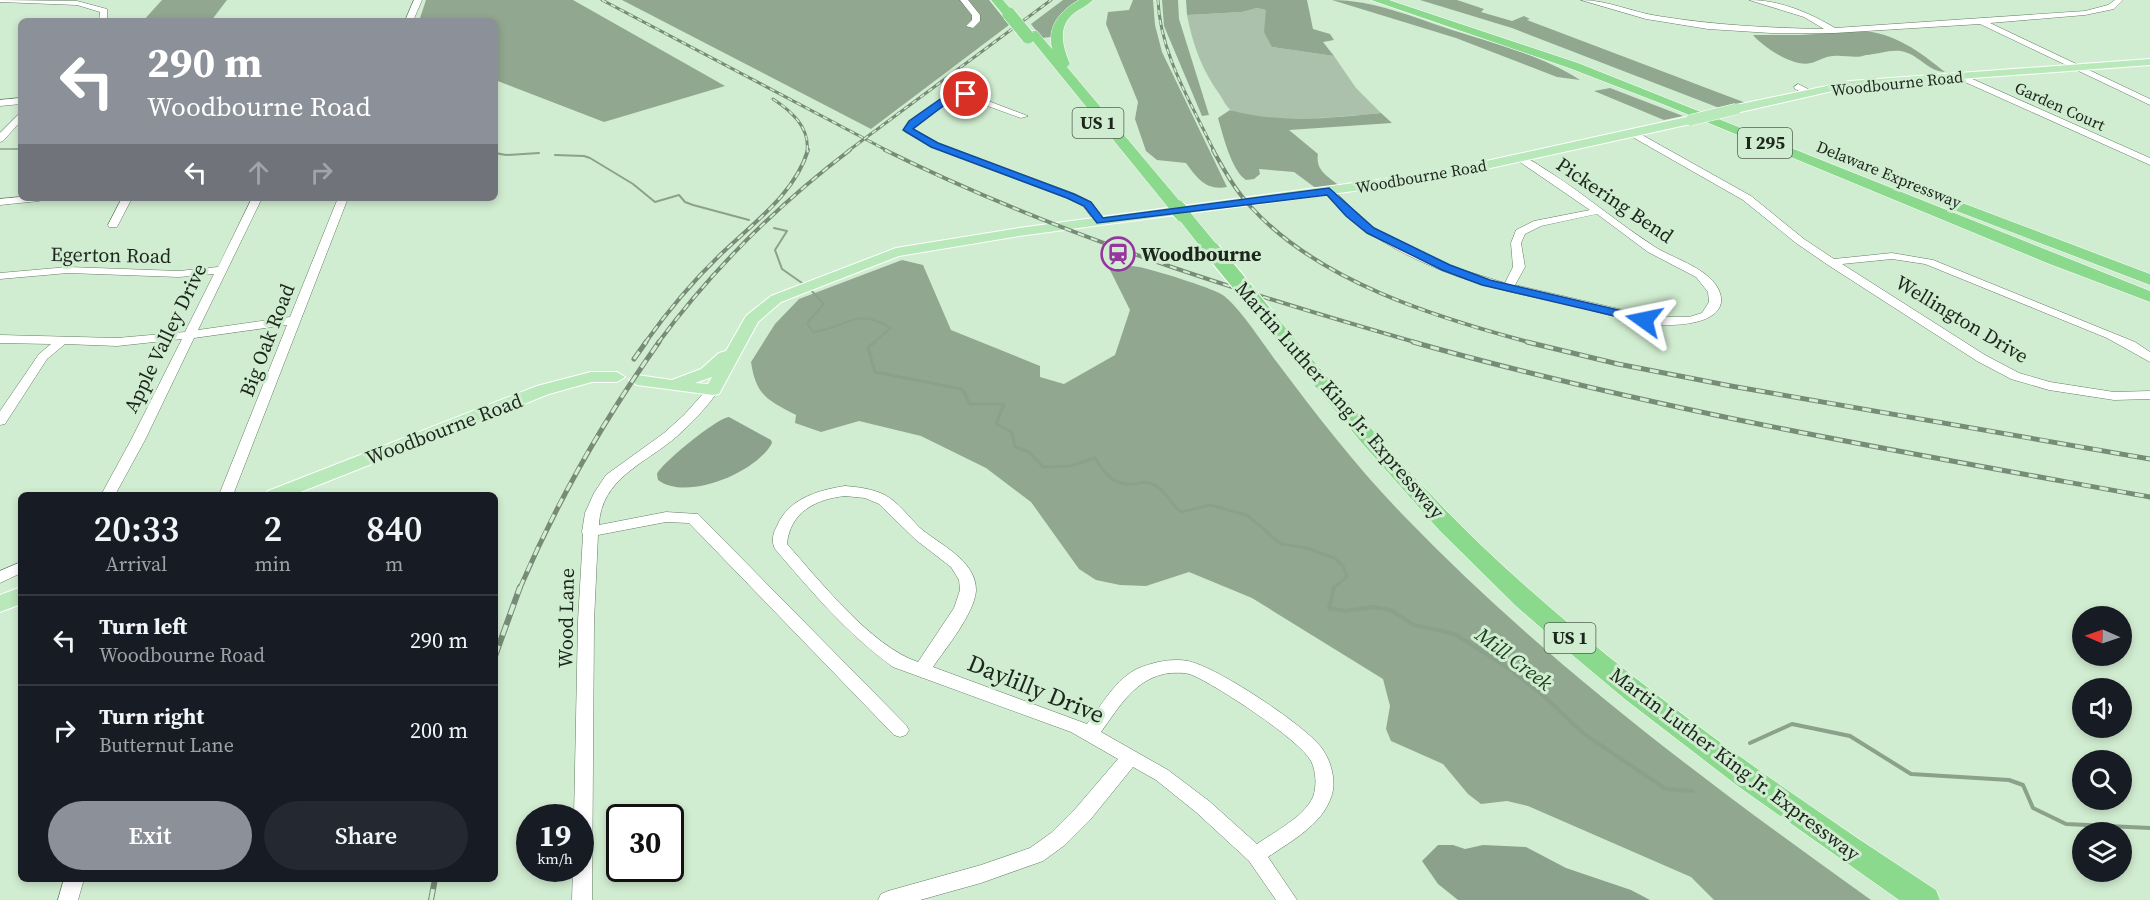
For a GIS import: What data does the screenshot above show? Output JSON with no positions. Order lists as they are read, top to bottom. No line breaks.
{"streets":{"highway":["US 1","I 295","Delaware Expressway","Martin Luther King Jr. Expressway"],"main road":["Woodbourne Road"],"street":["Garden Court","Pickering Bend","Egerton Road","Wellington Drive","Apple Valley Drive","Big Oak Road","Wood Lane","Daylilly Drive"]},"crossings":[["Woodbourne Road","Garden Court"],["Woodbourne Road","Pickering Bend"],["Woodbourne Road","Wellington Drive"],["Woodbourne Road","Wood Lane"],["Egerton Road","Apple Valley Drive"]],"water":["Mill Creek"],"places":{"station":["Woodbourne"]},"north":"left","page":{"turn":["290 m","Woodbourne Road"],"eta":["20:33","Arrival","2","min","840","m"],"list":[{"name":"Turn left","note":"Woodbourne Road","value":"290 m"},{"name":"Turn right","note":"Butternut Lane","value":"200 m"}],"buttons":["Exit","Share"],"speed":"19 km/h","limit":"30"}}
